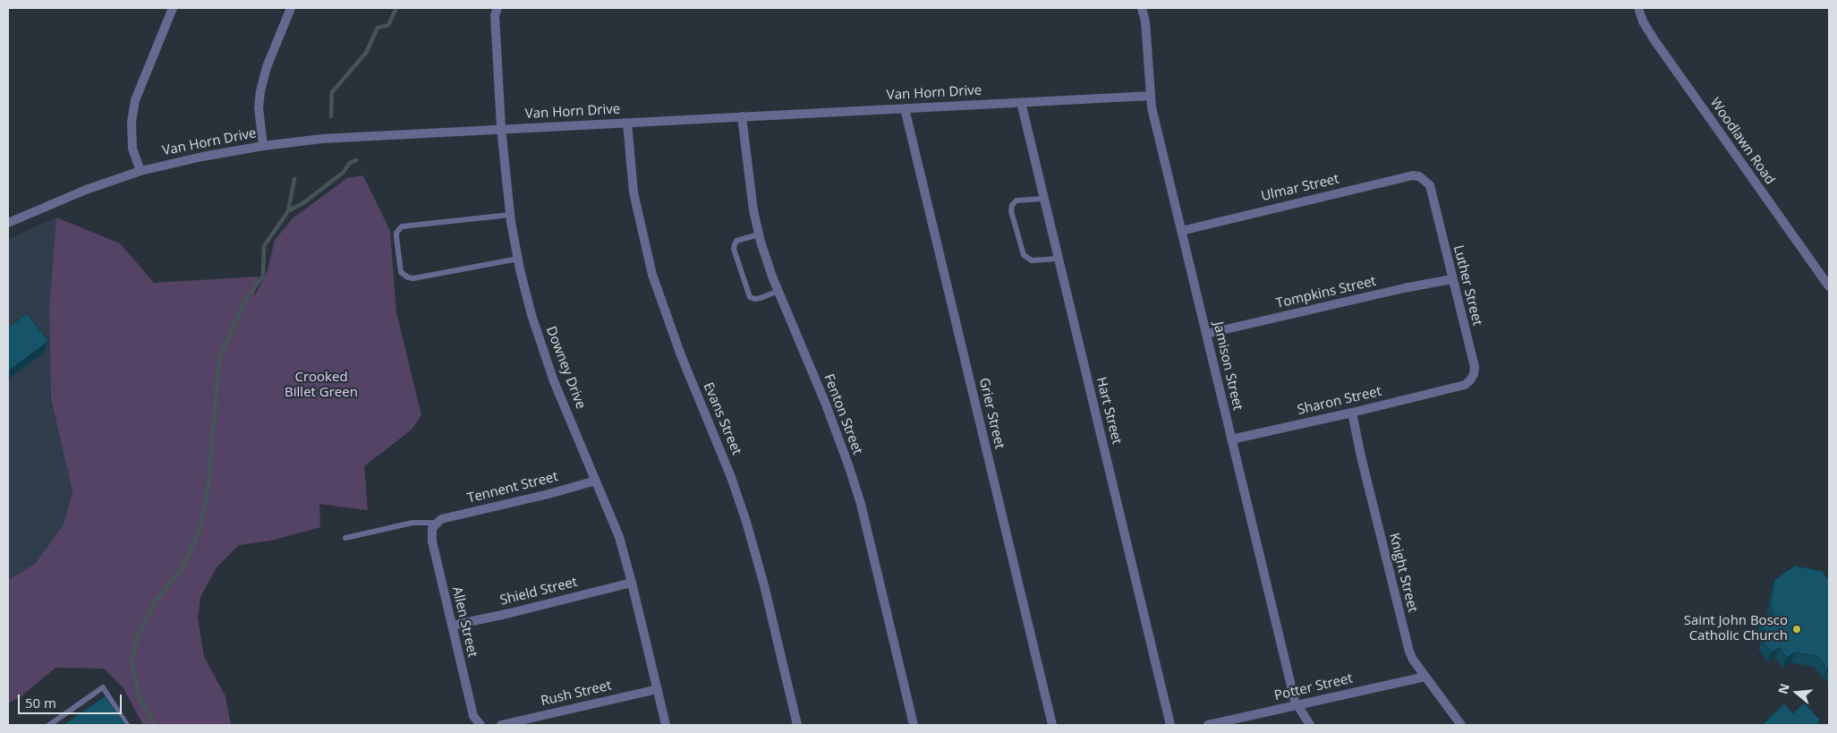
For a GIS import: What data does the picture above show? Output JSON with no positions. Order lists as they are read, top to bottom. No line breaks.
{"streets":{"street":["Van Horn Drive","Woodlawn Road","Ulmar Street","Luther Street","Tompkins Street","Jamison Street","Downey Drive","Sharon Street","Hart Street","Grier Street","Fenton Street","Evans Street","Tennent Street","Knight Street","Shield Street","Allen Street","Potter Street","Rush Street"]},"crossings":[["Van Horn Drive","Jamison Street"],["Van Horn Drive","Downey Drive"],["Van Horn Drive","Hart Street"],["Van Horn Drive","Grier Street"],["Van Horn Drive","Fenton Street"],["Van Horn Drive","Evans Street"],["Ulmar Street","Luther Street"],["Ulmar Street","Jamison Street"],["Luther Street","Tompkins Street"],["Luther Street","Sharon Street"],["Tompkins Street","Jamison Street"],["Jamison Street","Sharon Street"],["Jamison Street","Potter Street"],["Downey Drive","Tennent Street"],["Downey Drive","Shield Street"],["Downey Drive","Rush Street"],["Sharon Street","Knight Street"],["Tennent Street","Allen Street"],["Knight Street","Potter Street"],["Shield Street","Allen Street"]],"parks":["Crooked Billet Green"],"places":["Saint John Bosco Catholic Church"],"scale_bar":"50 m","north":"left"}
